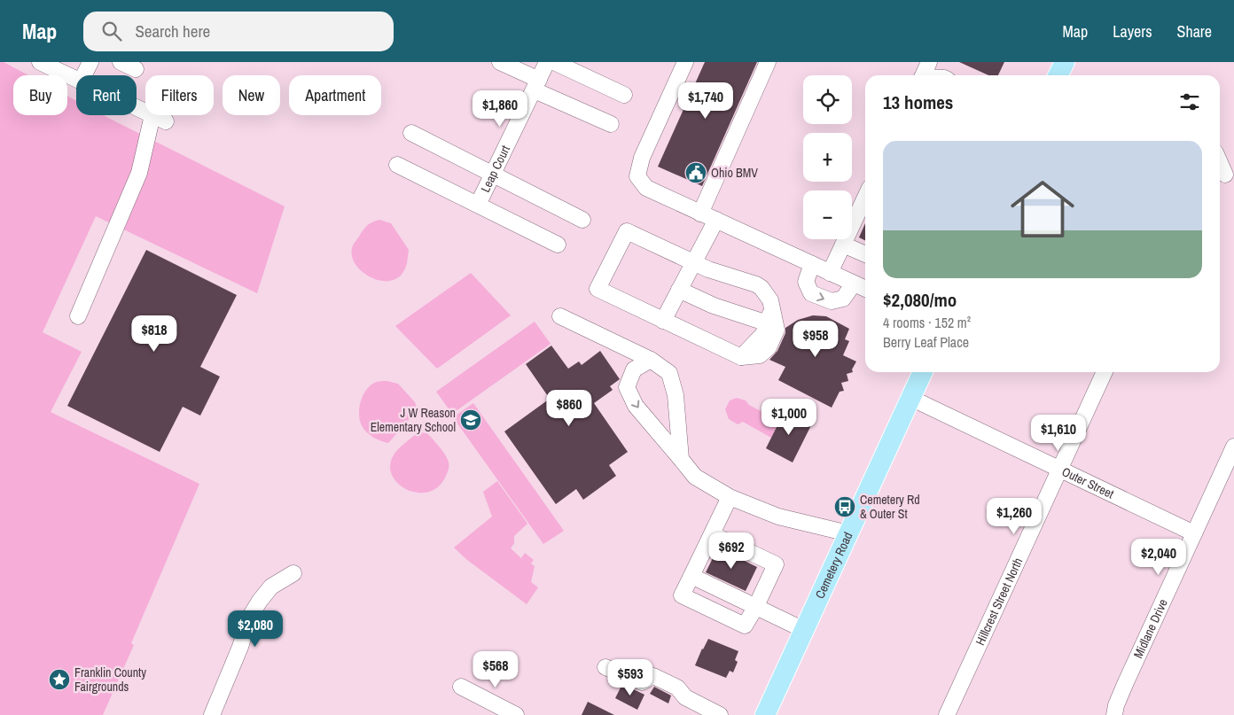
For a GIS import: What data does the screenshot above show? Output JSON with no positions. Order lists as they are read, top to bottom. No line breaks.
{"streets":{"main road":["Cemetery Road"],"street":["Leap Court","Outer Street","Hillcrest Street North","Midlane Drive"]},"crossings":[["Outer Street","Cemetery Road"],["Outer Street","Hillcrest Street North"],["Outer Street","Midlane Drive"]],"places":{"public building":["Ohio BMV"],"school or university":["J W Reason Elementary School"],"bus stop":["Cemetery Rd & Outer St"],"place":["Franklin County Fairgrounds"]},"page":{"header":"Map","search":"Search here","nav":["Map","Layers","Share"],"map_buttons":["+","−"],"chip":["Buy","Rent","Filters","New","Apartment"],"heading":"13 homes","price":["$1,740","$1,860","$818","$958","$860","$1,000","$1,610","$1,260","$692","$2,040","$2,080","$568","$593"],"list":[{"name":"$2,080/mo","note":"4 rooms · 152 m² · Berry Leaf Place"}]}}
